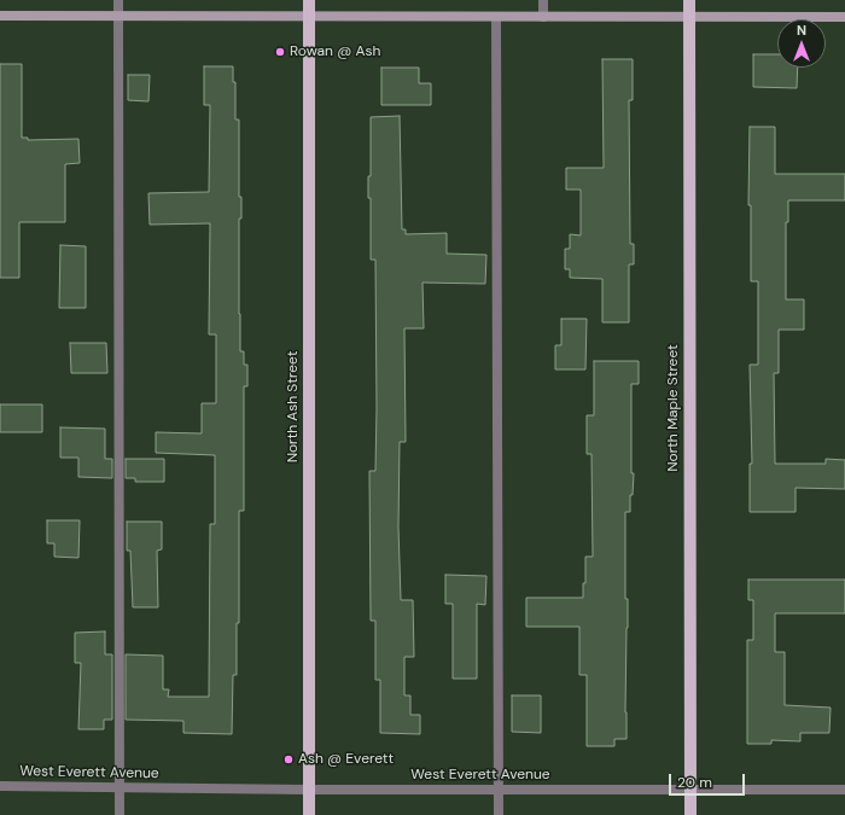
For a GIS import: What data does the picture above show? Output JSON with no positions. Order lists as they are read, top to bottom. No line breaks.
{"streets":{"main road":["North Ash Street","North Maple Street"],"street":["West Everett Avenue"]},"crossings":[["North Ash Street","West Everett Avenue"],["North Maple Street","West Everett Avenue"]],"places":["Rowan @ Ash","Ash @ Everett"],"scale_bar":"20 m","north":"top"}
